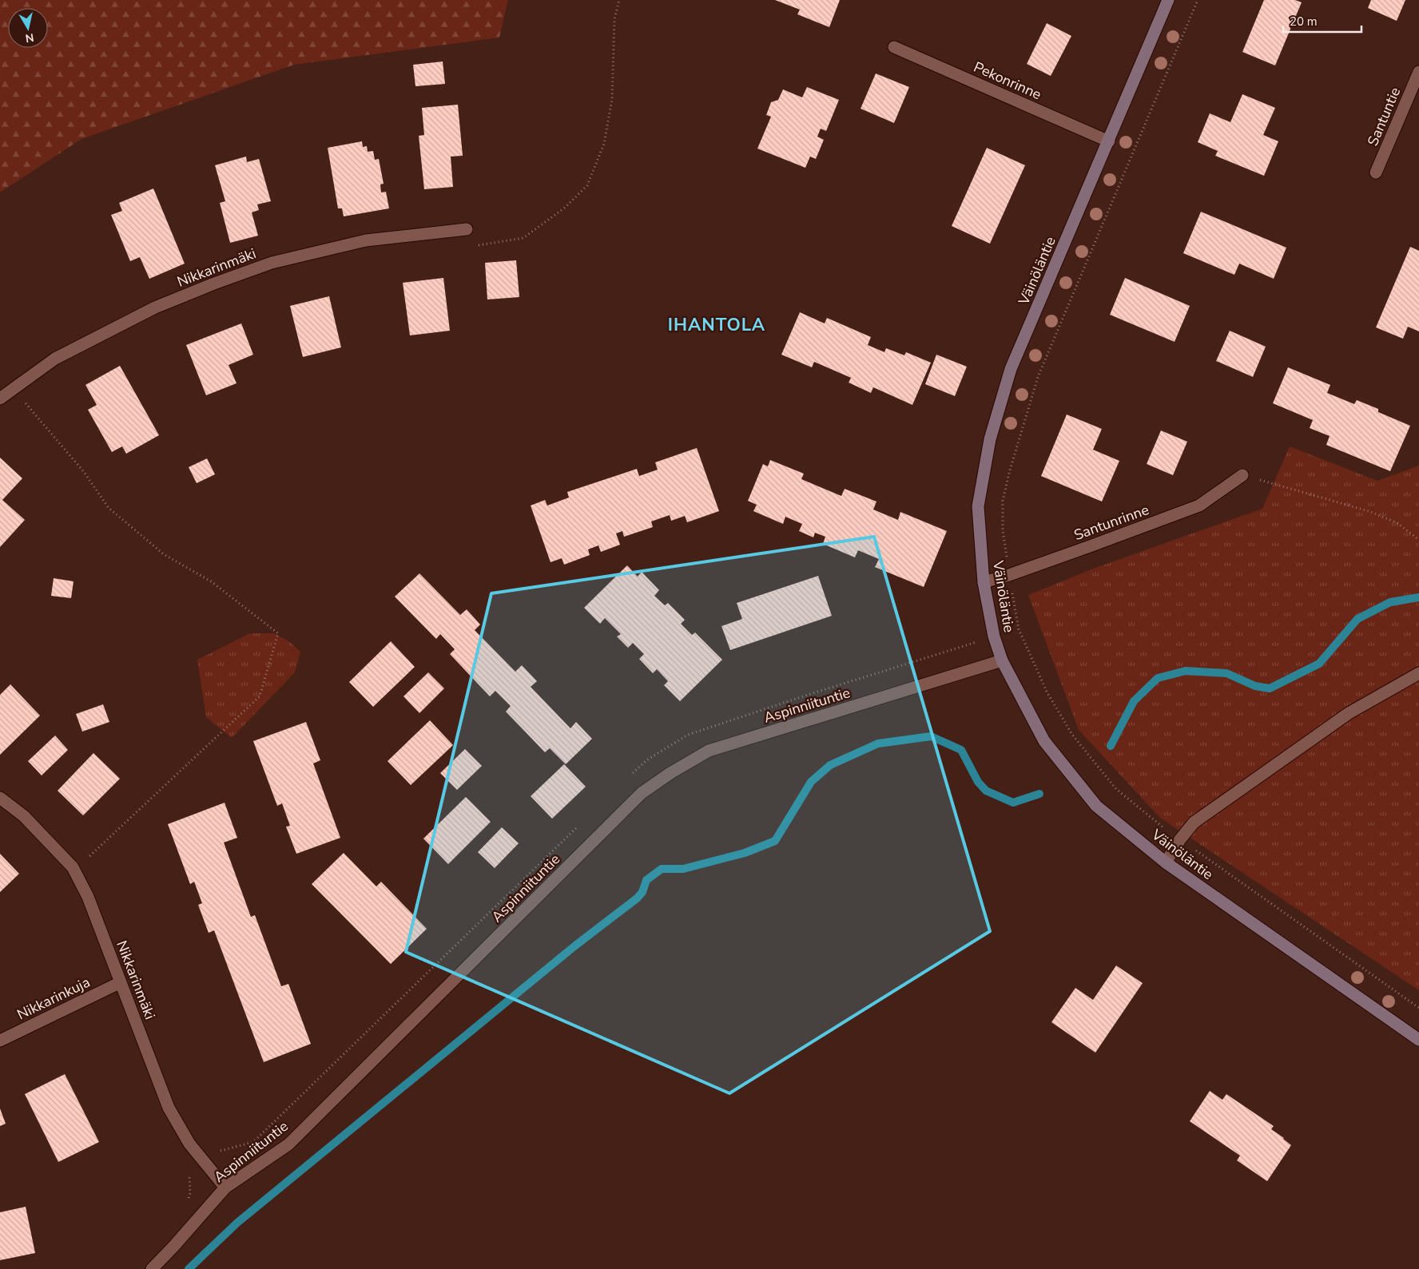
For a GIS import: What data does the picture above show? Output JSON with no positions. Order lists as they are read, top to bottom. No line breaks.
{"streets":{"street":["Pekonrinne","Santuntie","Nikkarinmäki","Väinöläntie","Santunrinne","Aspinniituntie","Nikkarinkuja"]},"crossings":[["Pekonrinne","Väinöläntie"],["Nikkarinmäki","Aspinniituntie"],["Nikkarinmäki","Nikkarinkuja"],["Väinöläntie","Santunrinne"],["Väinöläntie","Aspinniituntie"]],"districts":["IHANTOLA"],"scale_bar":"20 m","north":"bottom"}
